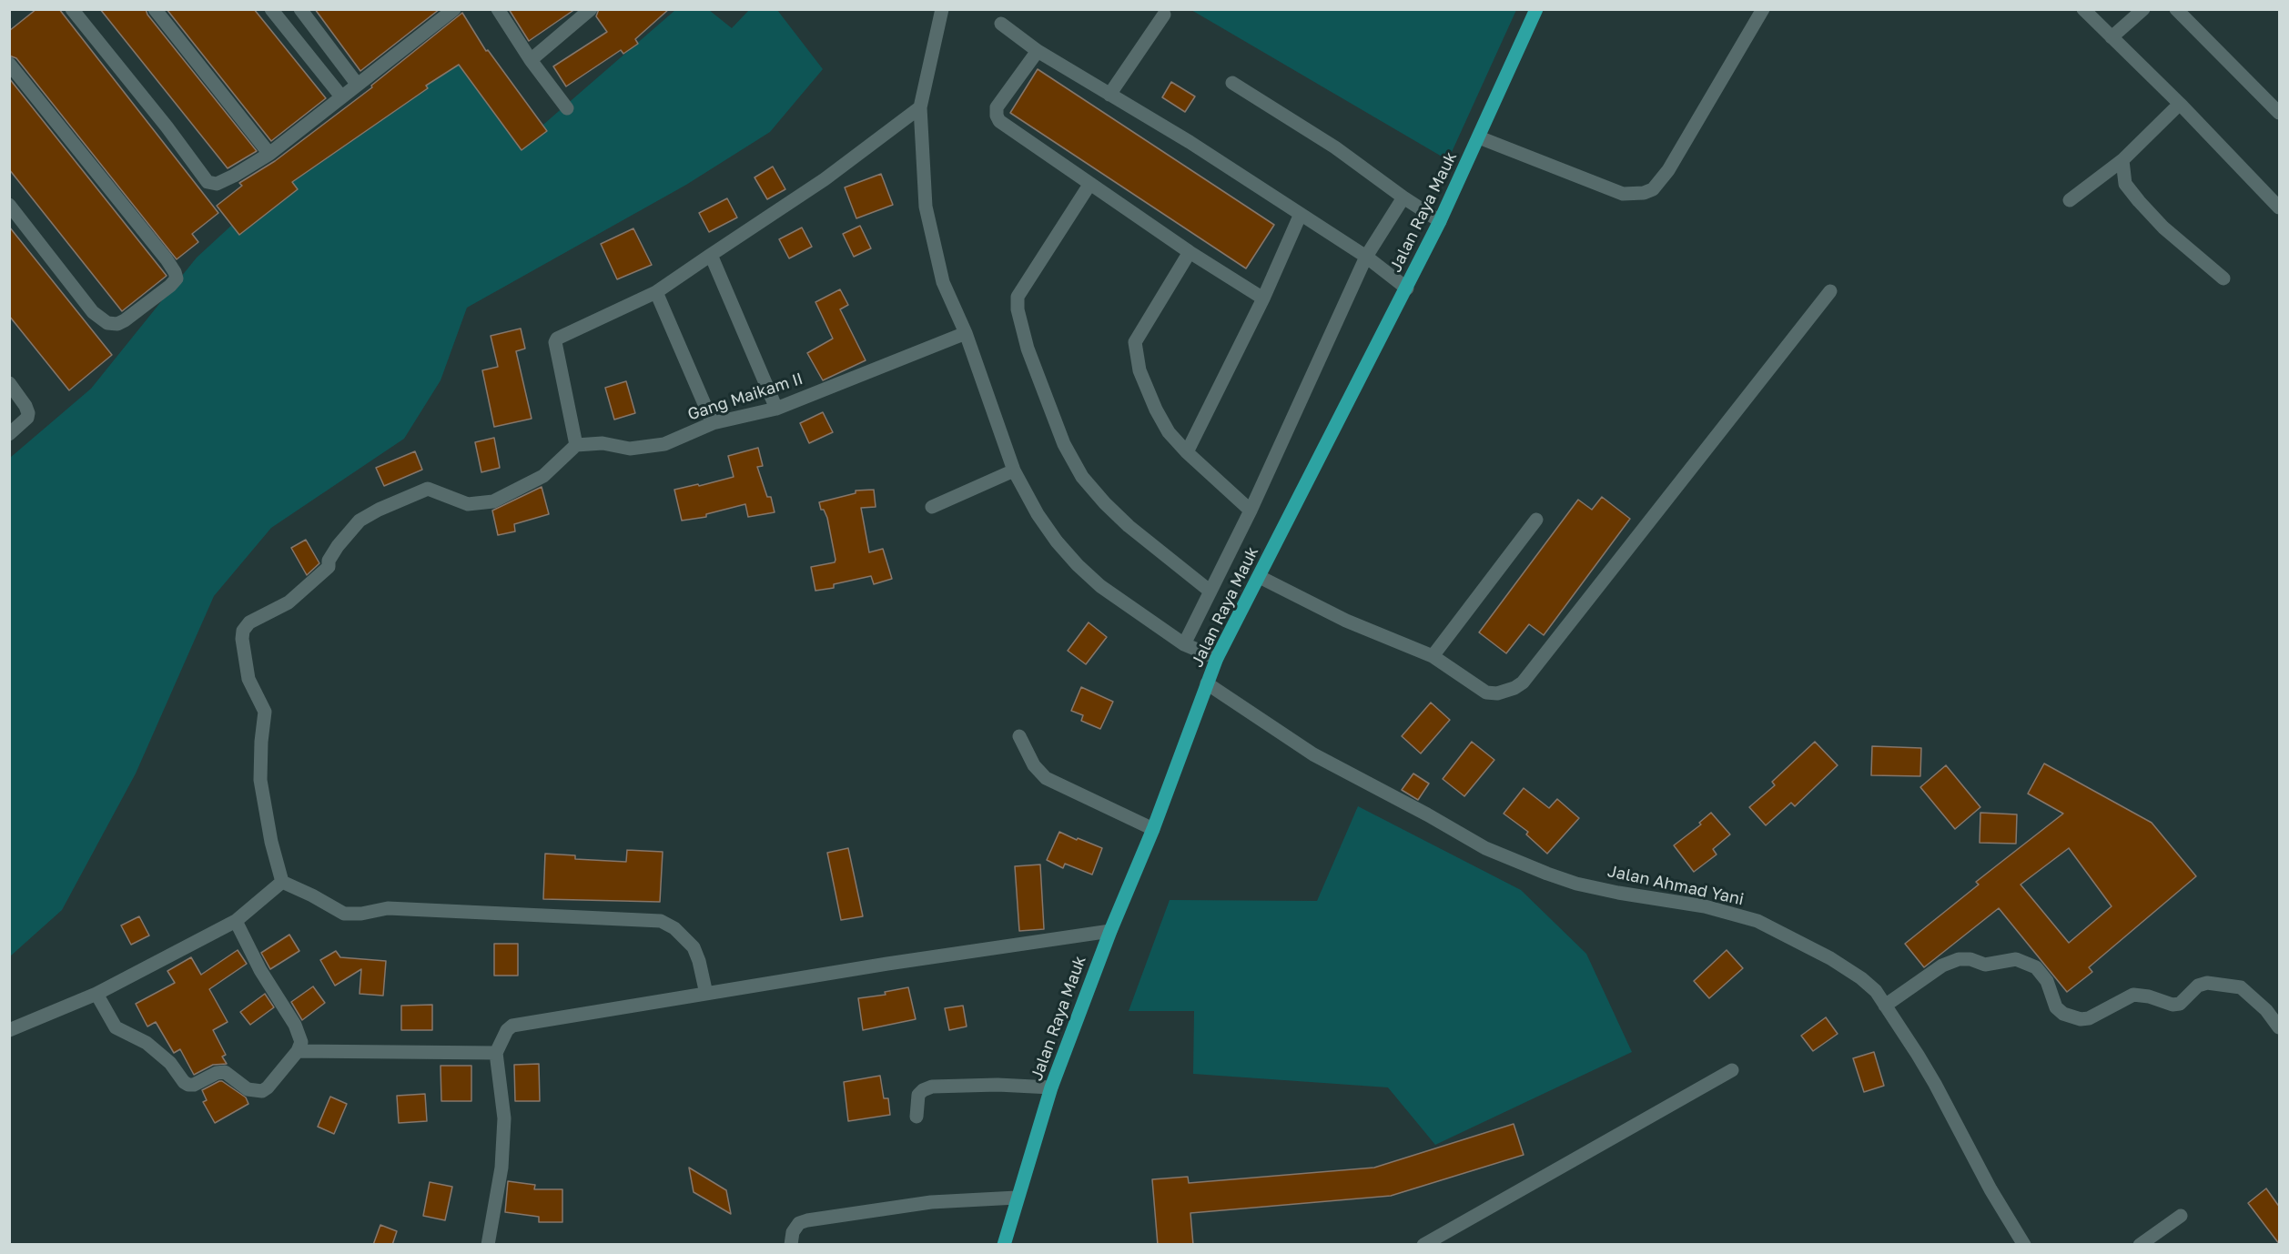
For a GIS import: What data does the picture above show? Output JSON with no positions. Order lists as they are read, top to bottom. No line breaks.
{"streets":{"main road":["Jalan Raya Mauk"],"street":["Gang Maikam II","Jalan Ahmad Yani"]},"crossings":[["Jalan Raya Mauk","Jalan Ahmad Yani"]]}
